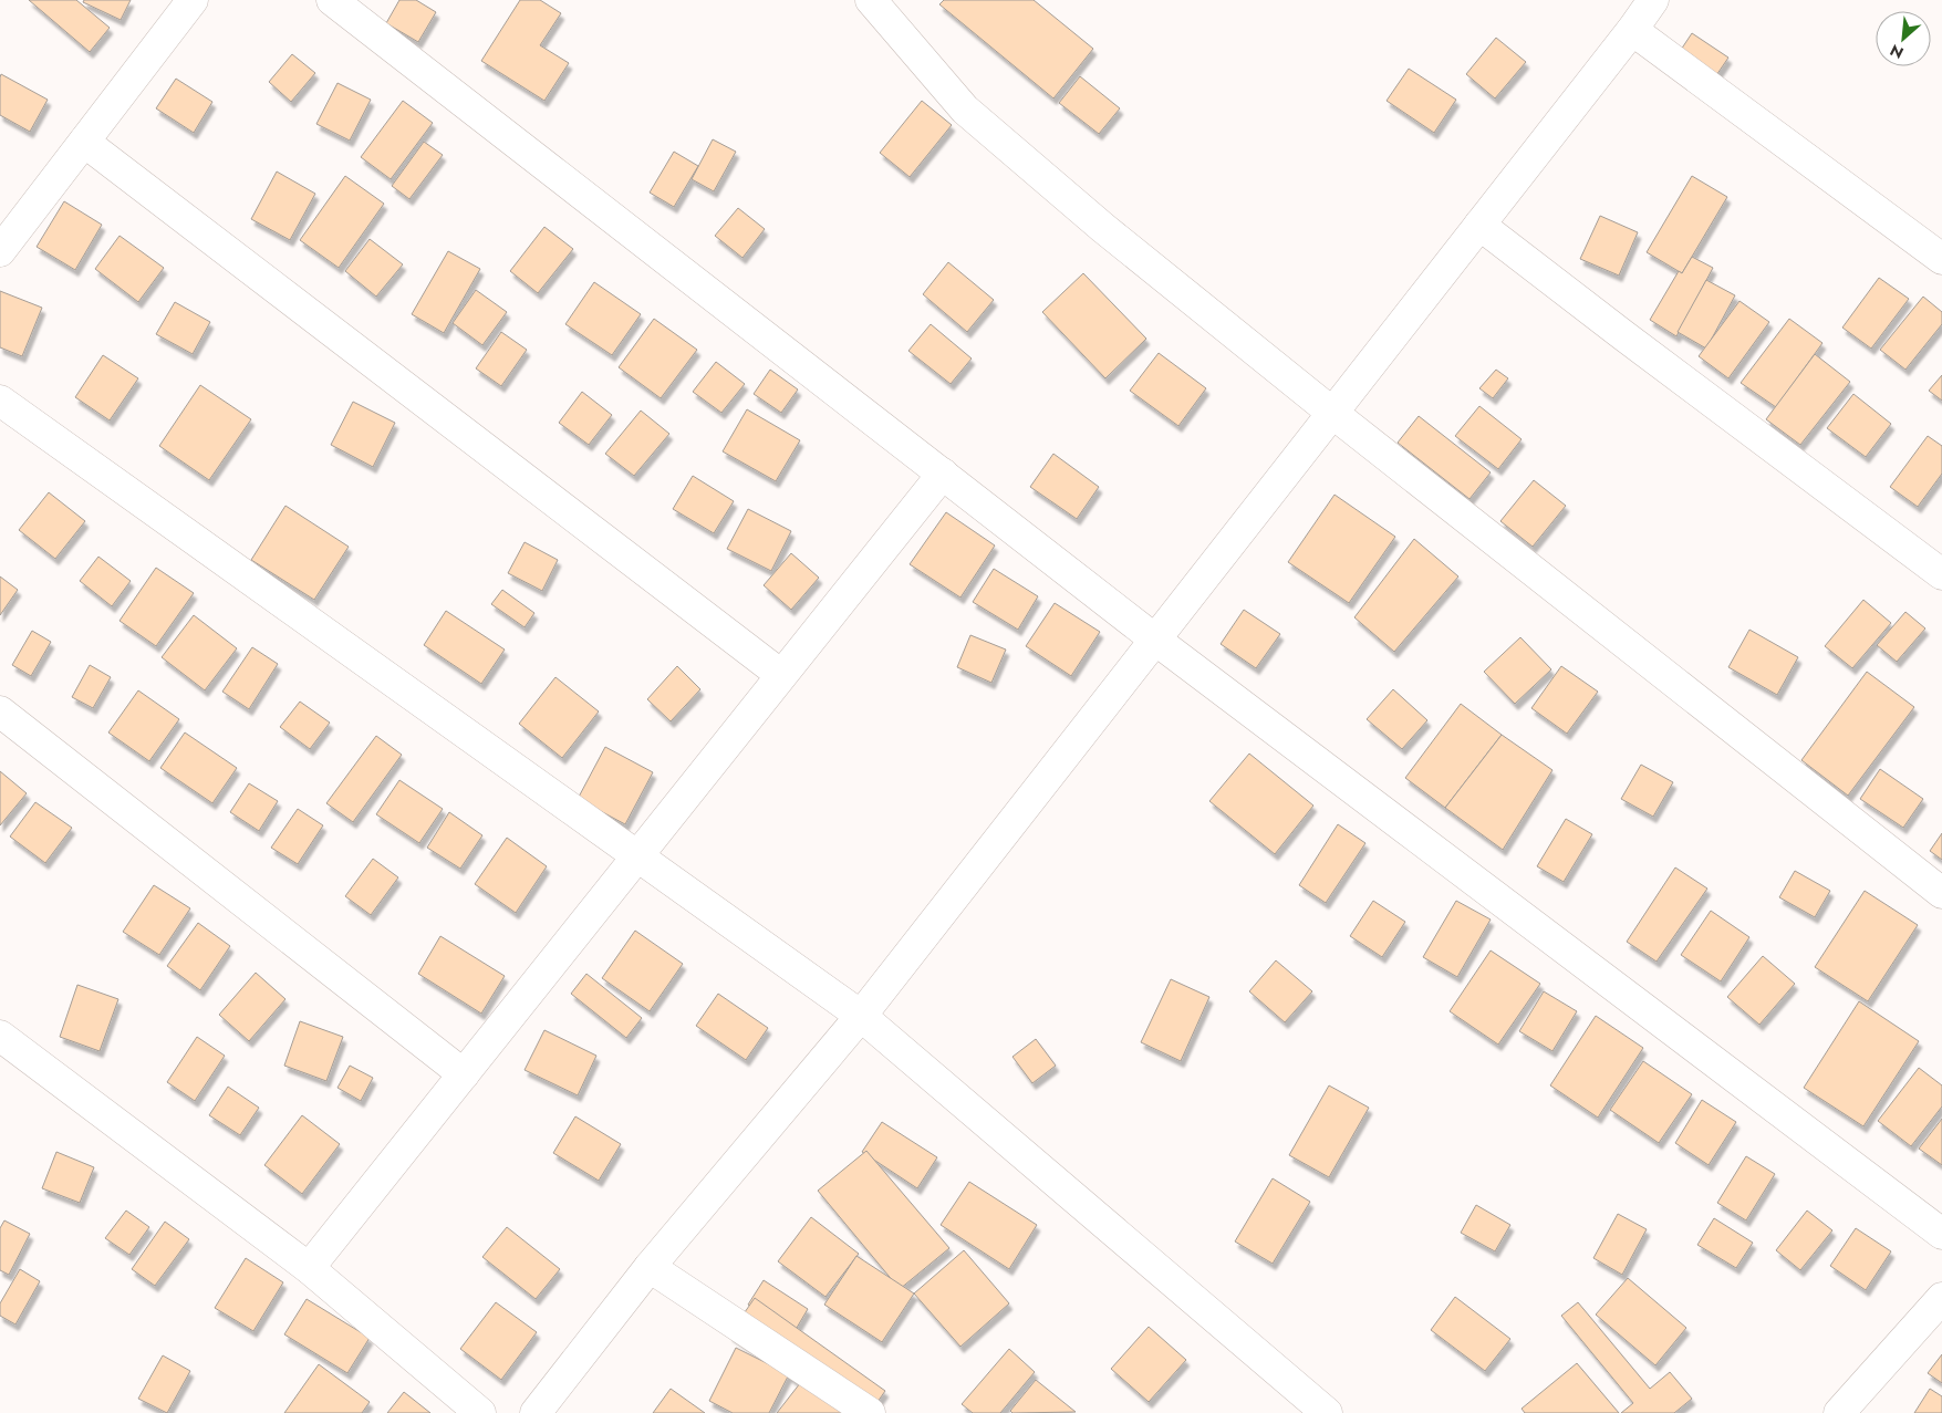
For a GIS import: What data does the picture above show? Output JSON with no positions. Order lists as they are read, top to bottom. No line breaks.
{"north":"bottom left"}
